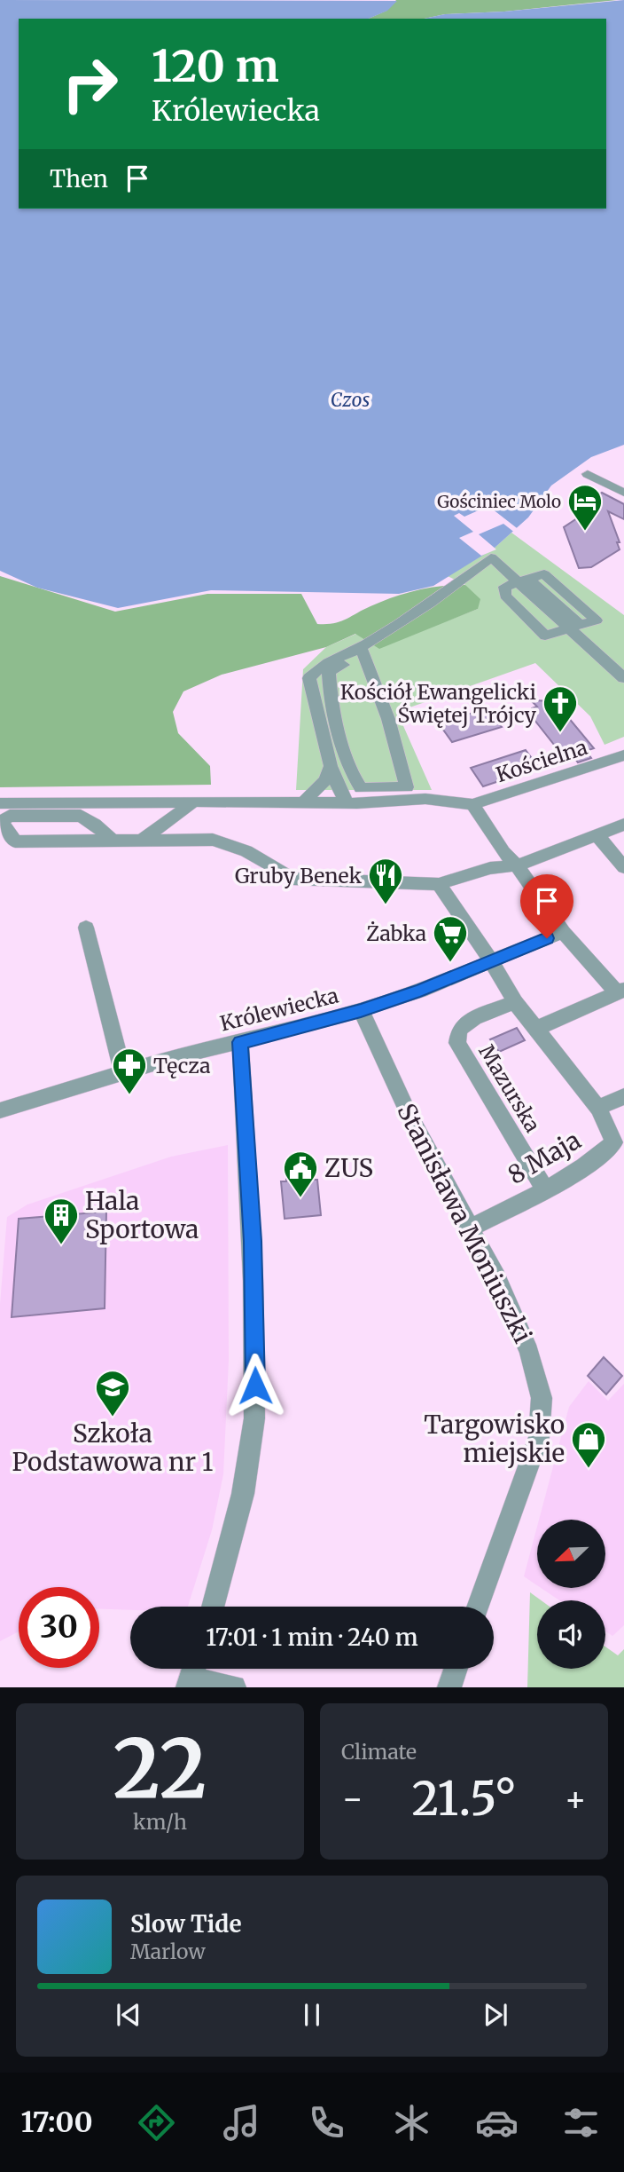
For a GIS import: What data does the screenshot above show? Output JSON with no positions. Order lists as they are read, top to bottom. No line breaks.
{"streets":{"street":["Kościelna","Królewiecka","Mazurska","8 Maja","Stanisława Moniuszki"]},"crossings":[["Królewiecka","Stanisława Moniuszki"],["Mazurska","8 Maja"],["8 Maja","Stanisława Moniuszki"]],"water":["Czos"],"places":{"hotel":["Gościniec Molo"],"church":["Kościół Ewangelicki Świętej Trójcy"],"restaurant":["Gruby Benek"],"supermarket":["Żabka"],"pharmacy":["Tęcza"],"public building":["ZUS"],"building":["Hala Sportowa"],"school or university":["Szkoła Podstawowa nr 1"],"shop":["Targowisko miejskie"]},"north":"bottom left","page":{"turn":["120 m","Królewiecka"],"then":"Then","limit":"30","trip":"17:01 · 1 min · 240 m","tile":[["22","km/h"],"Climate"],"heat":["−","21.5°","+"],"song":["Slow Tide","Marlow"],"tabs":"17:00"}}
